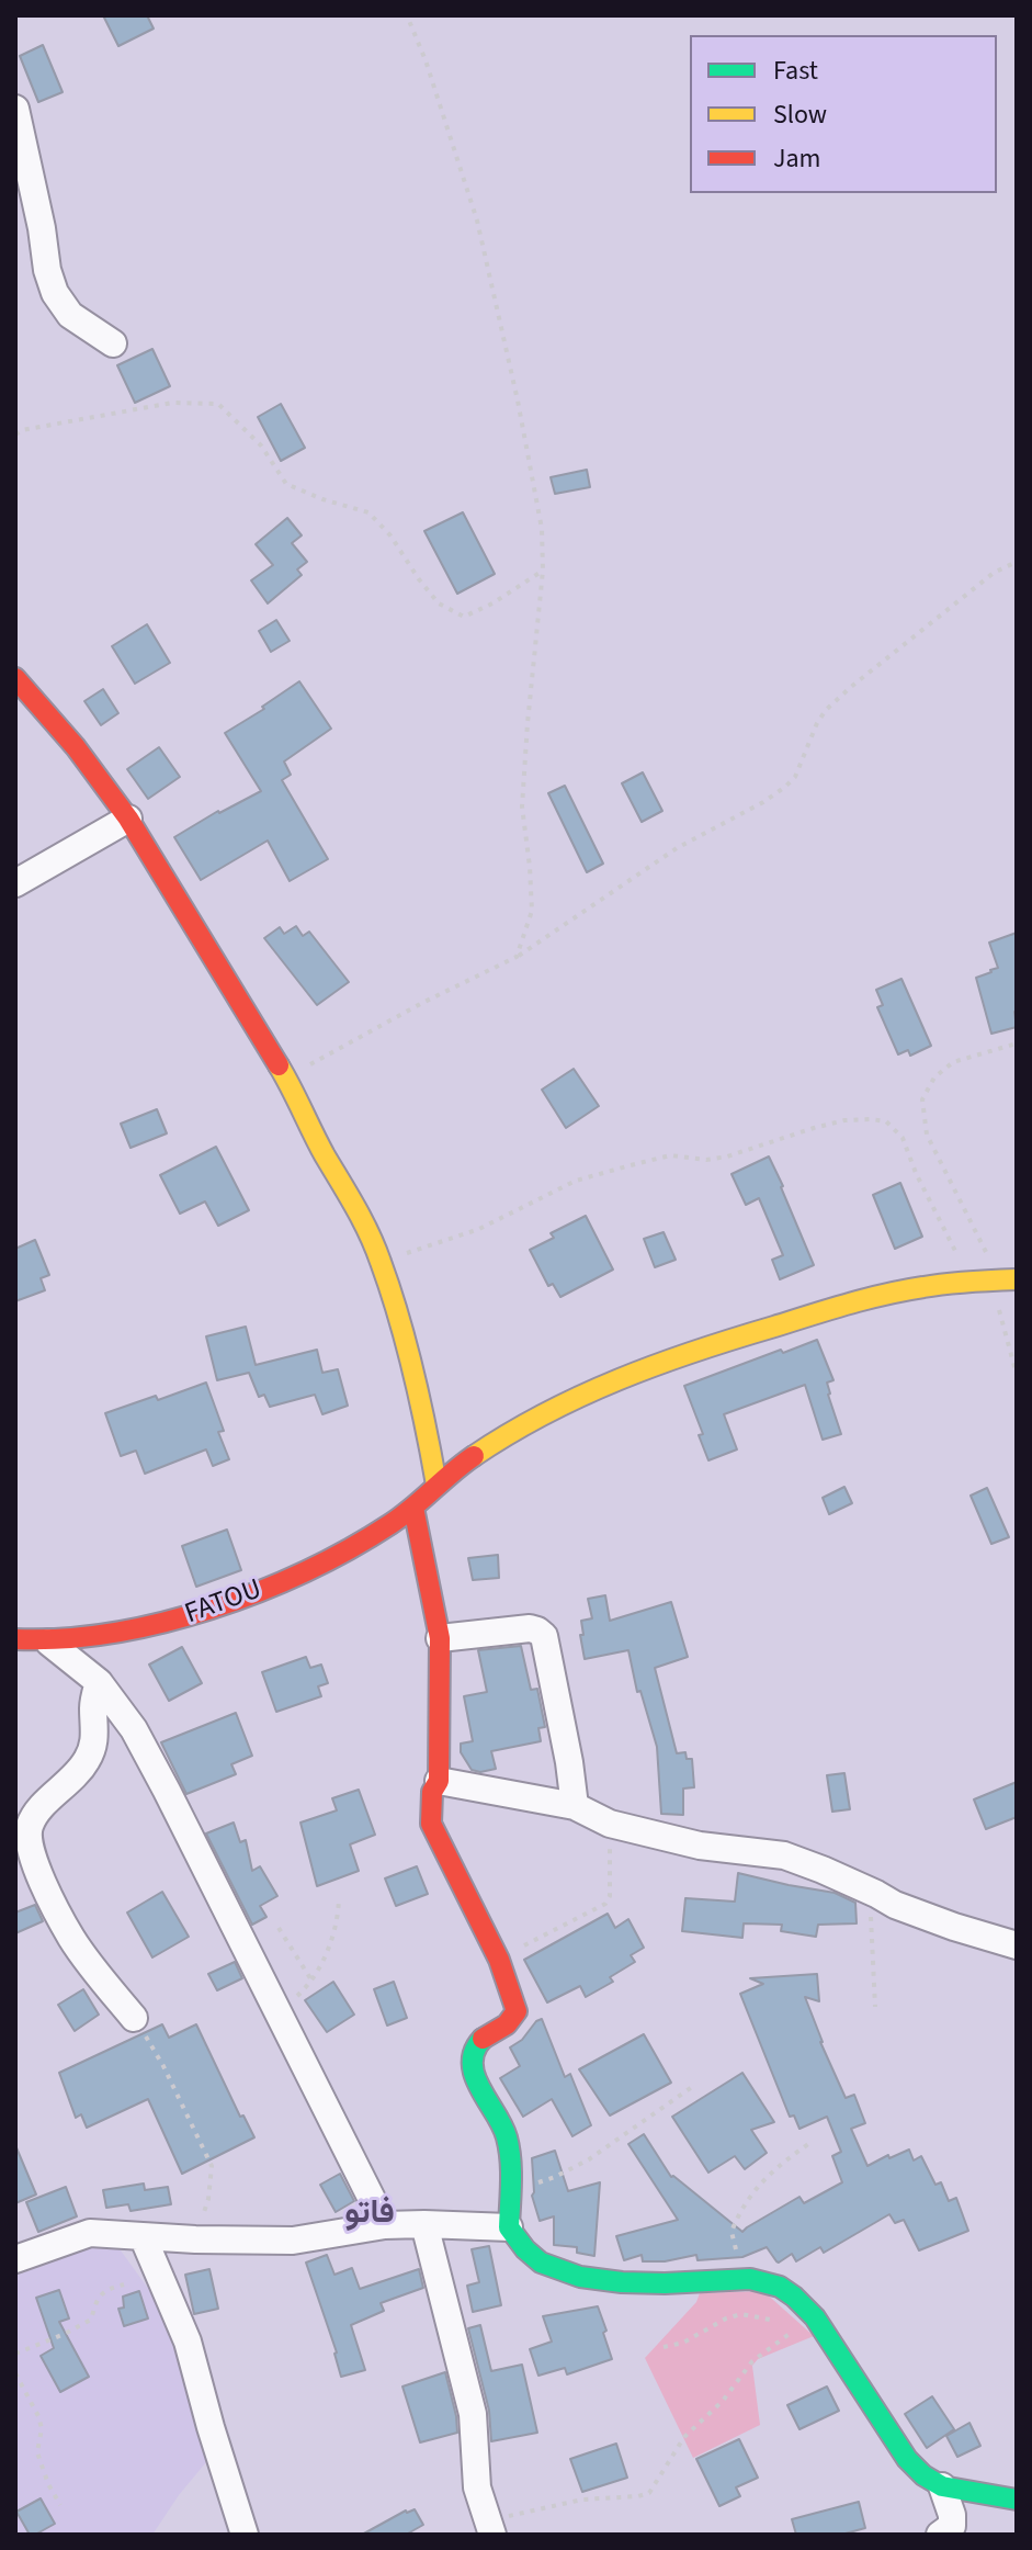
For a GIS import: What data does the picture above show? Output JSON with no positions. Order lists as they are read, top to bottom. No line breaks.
{"streets":{"street":["FATOU"]},"districts":["فاتو"],"legend":["Fast","Slow","Jam"]}
